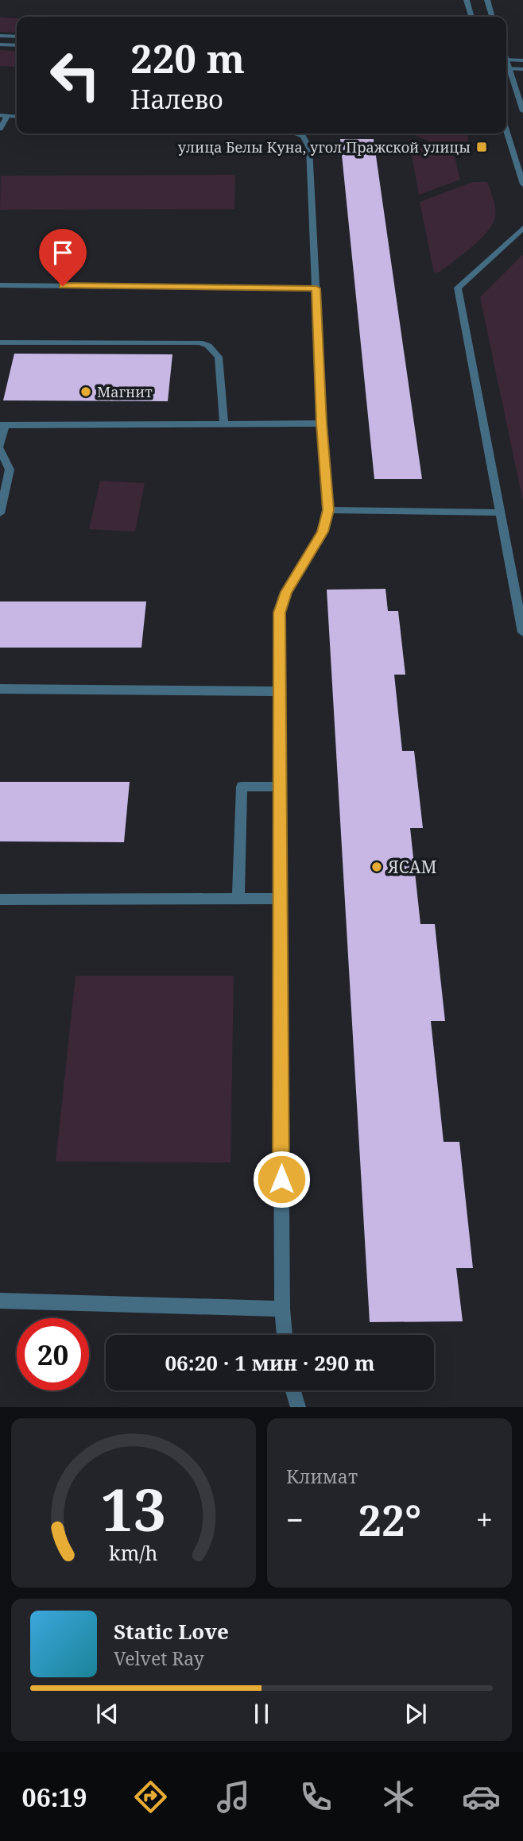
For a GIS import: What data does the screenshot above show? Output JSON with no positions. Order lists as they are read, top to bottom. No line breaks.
{"places":{"transit":["улица Белы Куна, угол Пражской улицы"],"other":["Магнит","ЯСАМ"]},"page":{"turn":["220 m","Налево"],"limit":"20","trip":"06:20 · 1 мин · 290 m","tile":"Климат","heat":["−","22°","+"],"song":["Static Love","Velvet Ray"],"tabs":"06:19","gauge":["13","km/h"]}}
